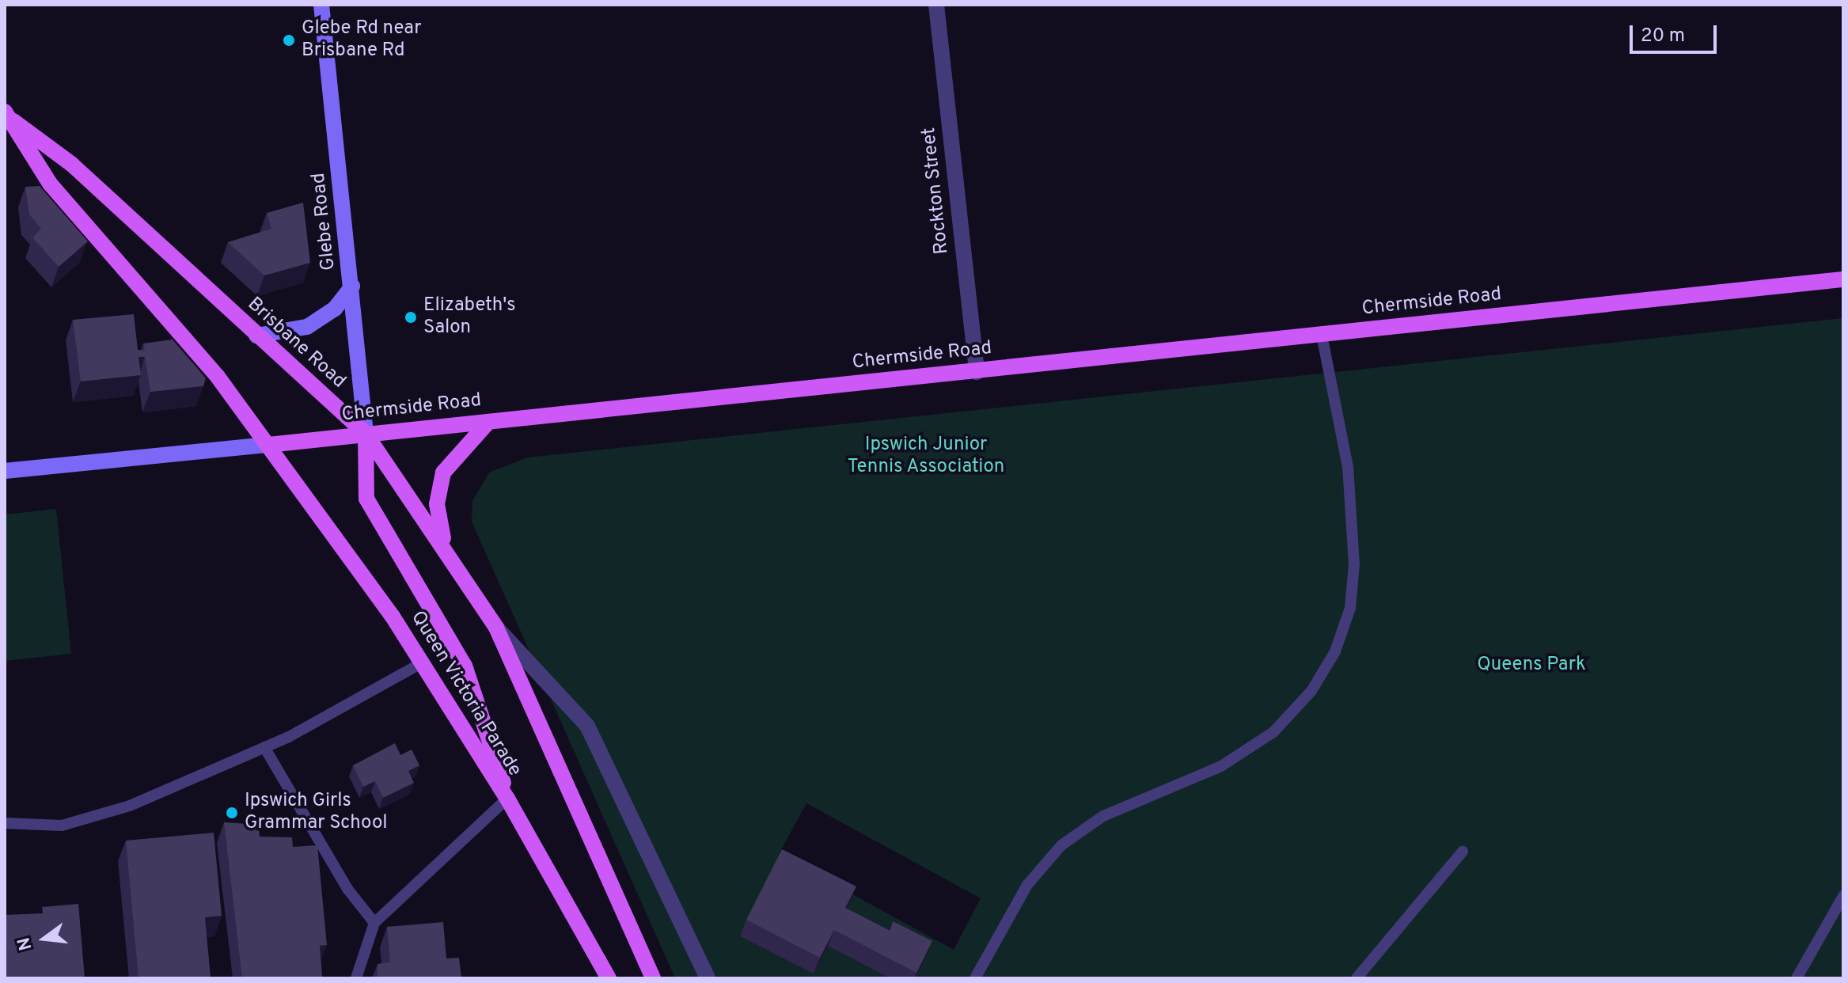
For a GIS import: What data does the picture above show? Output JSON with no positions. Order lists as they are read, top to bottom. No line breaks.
{"streets":{"main road":["Chermside Road","Brisbane Road","Queen Victoria Parade"],"street":["Rockton Street","Glebe Road"]},"crossings":[["Rockton Street","Chermside Road"],["Glebe Road","Chermside Road"],["Glebe Road","Brisbane Road"],["Chermside Road","Brisbane Road"],["Chermside Road","Queen Victoria Parade"],["Brisbane Road","Queen Victoria Parade"]],"parks":["Ipswich Junior Tennis Association","Queens Park"],"places":["Glebe Rd near Brisbane Rd","Elizabeth's Salon","Ipswich Girls Grammar School"],"scale_bar":"20 m","north":"left"}
